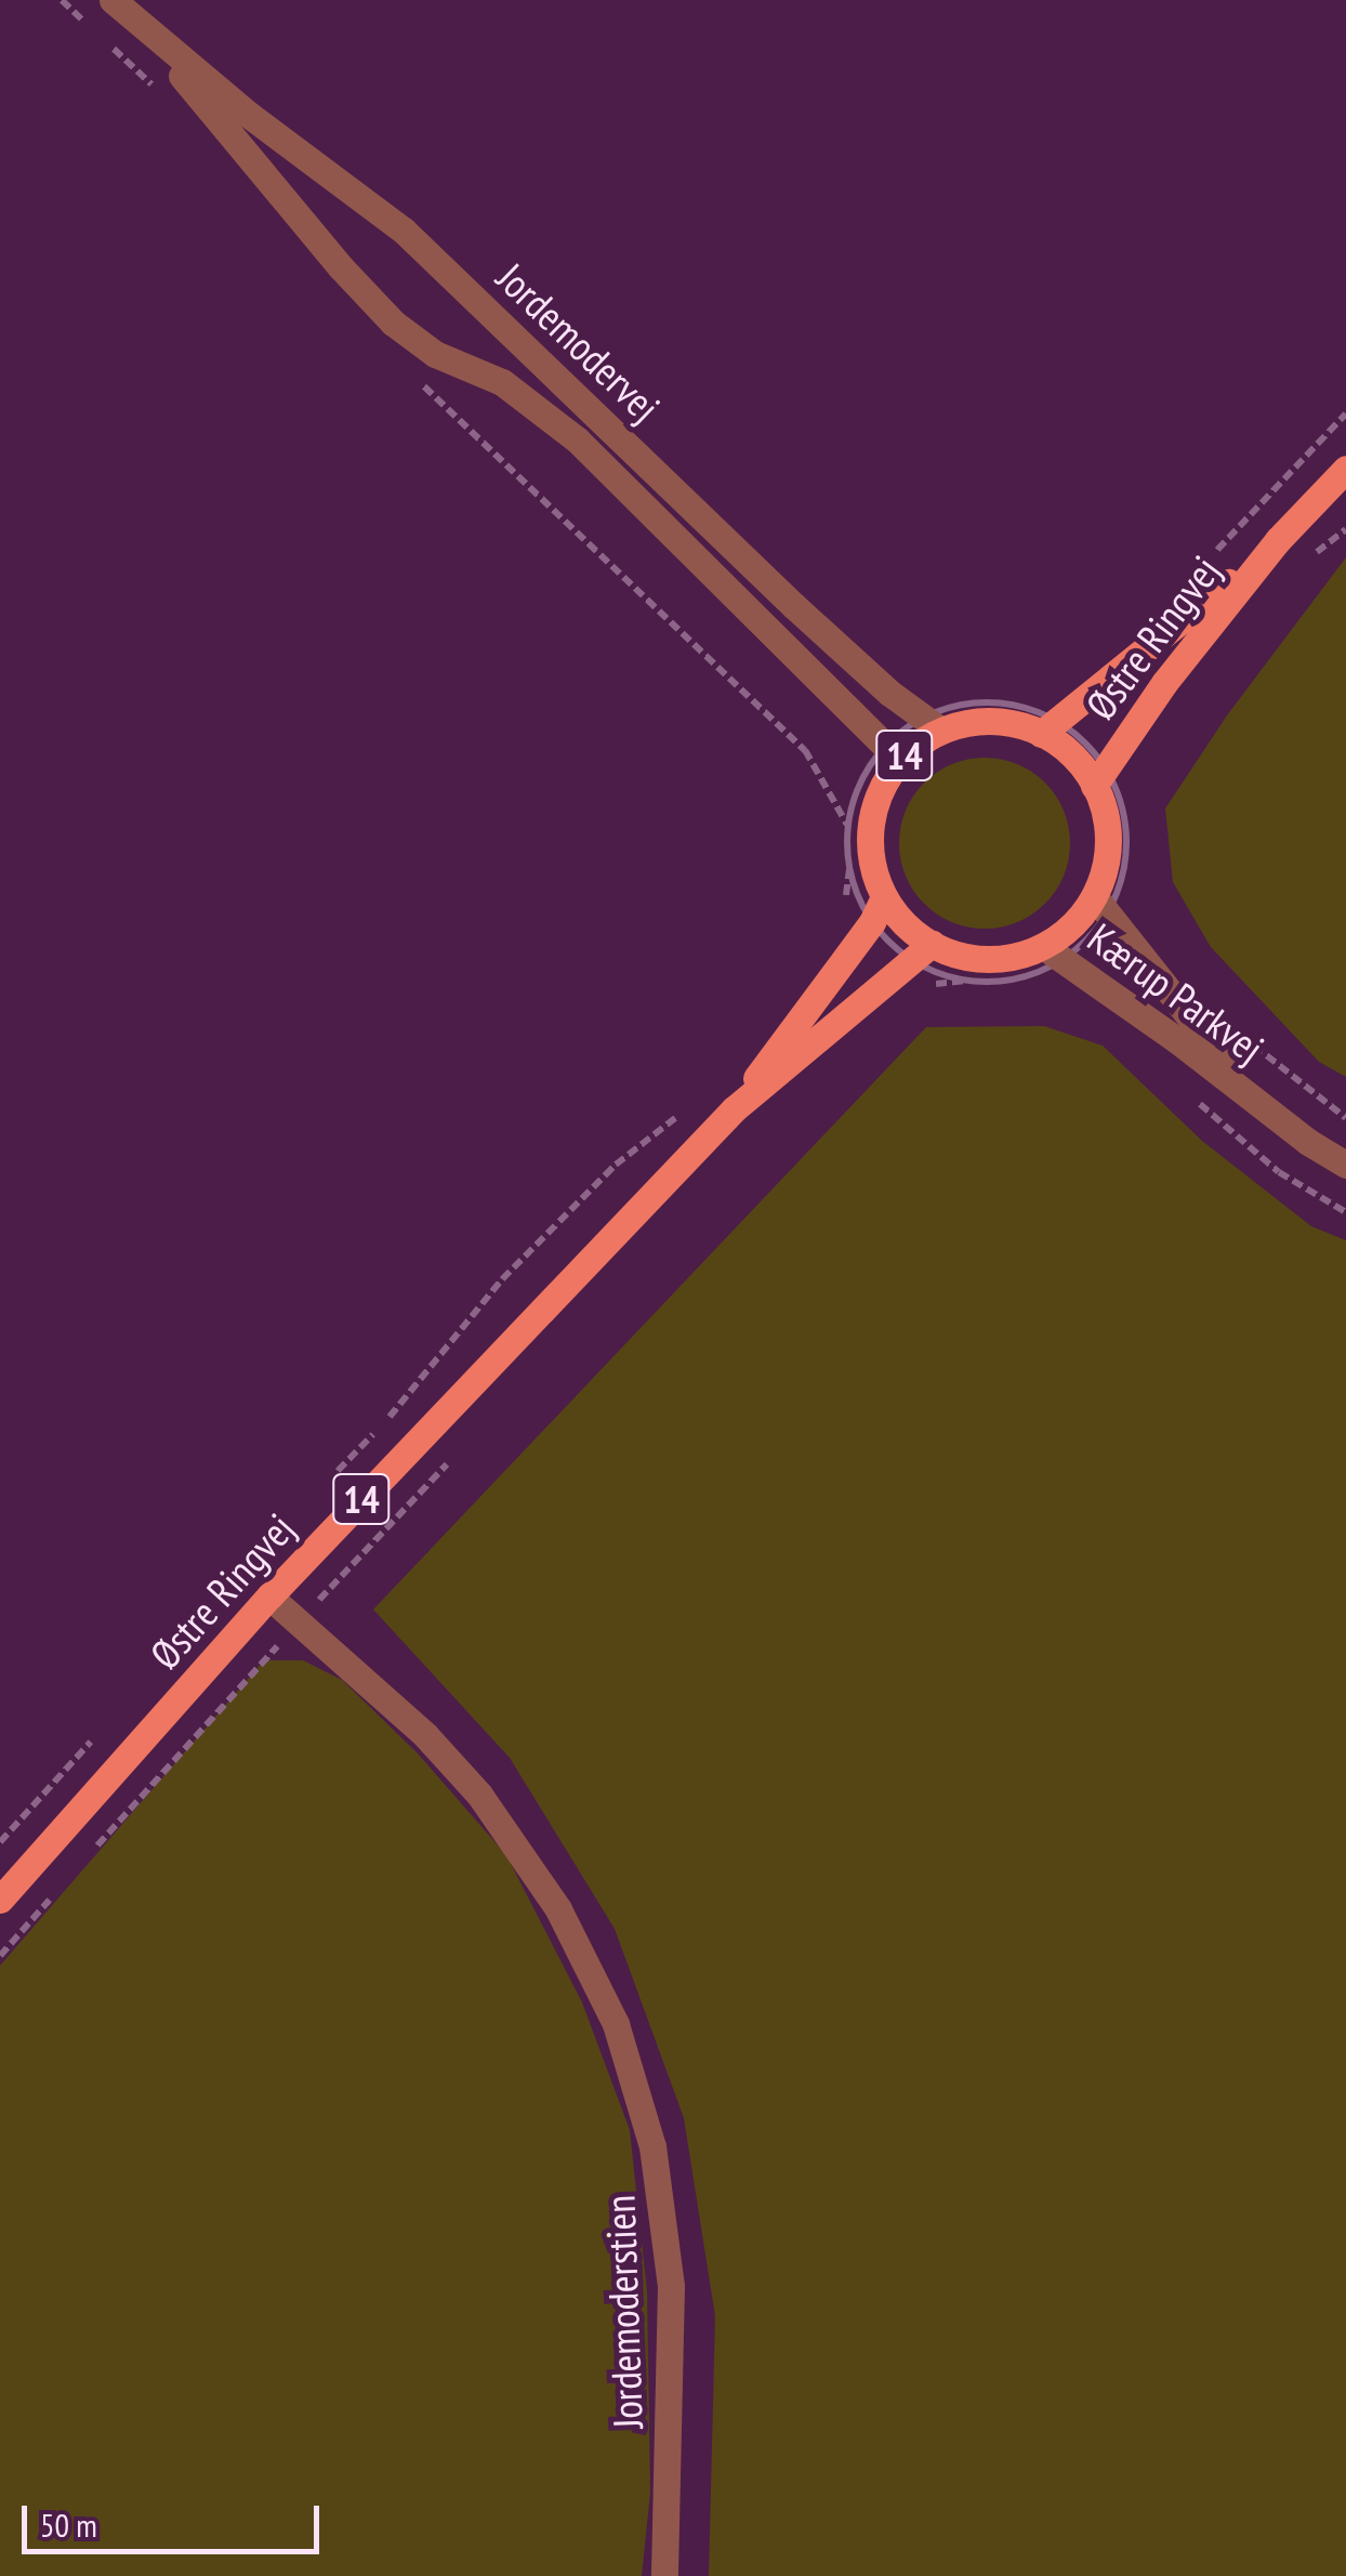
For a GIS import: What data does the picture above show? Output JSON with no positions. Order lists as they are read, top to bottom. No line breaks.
{"streets":{"main road":["Østre Ringvej","14"],"street":["Jordemodervej","Kærup Parkvej","Jordemoderstien"]},"crossings":[["Jordemodervej","14"],["Østre Ringvej","14"],["Østre Ringvej","Jordemoderstien"],["14","Kærup Parkvej"]],"scale_bar":"50 m"}
